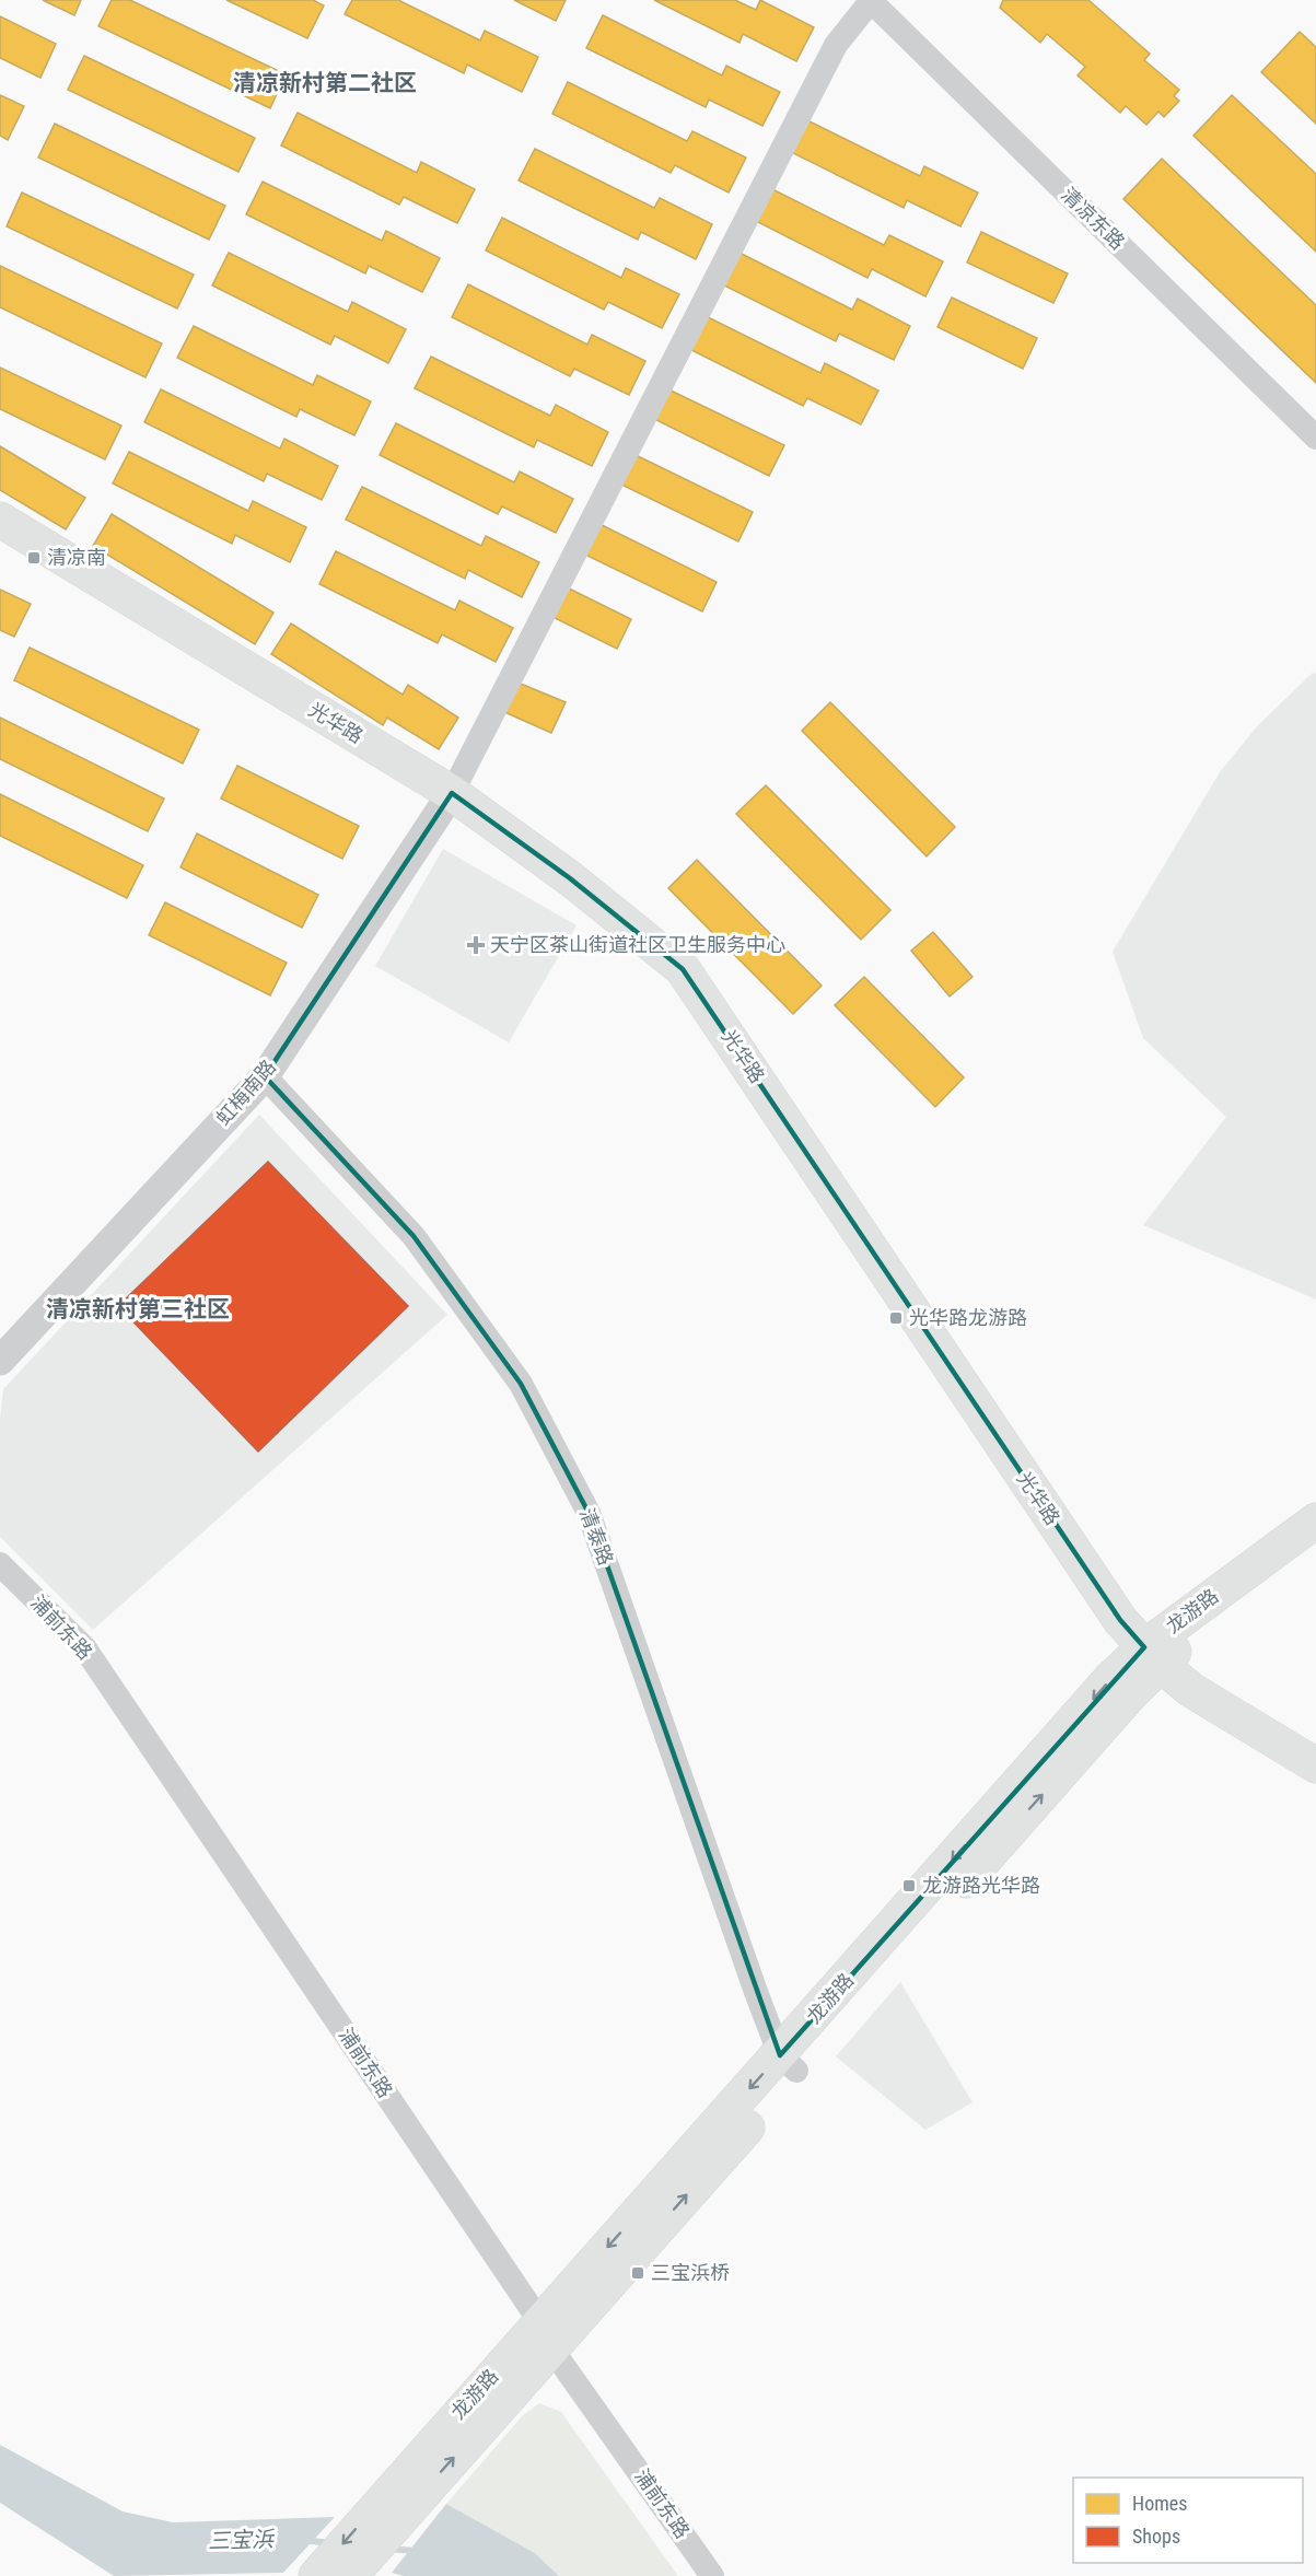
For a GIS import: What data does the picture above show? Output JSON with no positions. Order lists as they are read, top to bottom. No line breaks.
{"streets":{"main road":["光华路","龙游路"],"street":["清凉东路","虹梅南路","清泰路","浦前东路"]},"crossings":[["光华路","虹梅南路"],["光华路","龙游路"],["虹梅南路","清泰路"],["清泰路","龙游路"],["龙游路","浦前东路"]],"districts":["清凉新村第二社区","清凉新村第三社区"],"water":["三宝浜"],"places":{"transit":["清凉南","光华路龙游路","龙游路光华路","三宝浜桥"],"health":["天宁区茶山街道社区卫生服务中心"]},"legend":["Homes","Shops"]}
